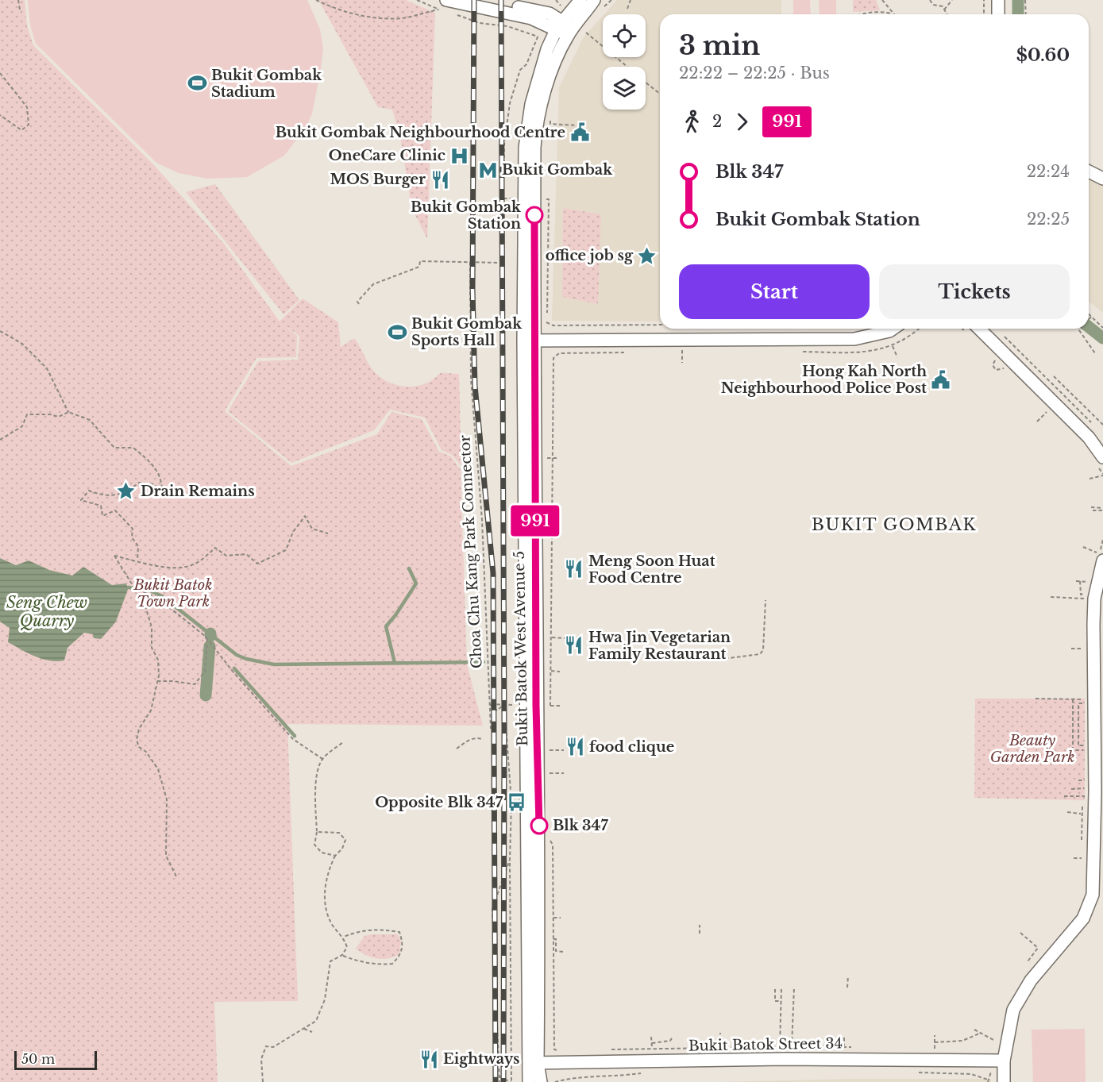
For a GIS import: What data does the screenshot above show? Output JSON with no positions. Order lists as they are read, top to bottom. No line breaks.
{"streets":{"street":["Bukit Batok West Avenue 5","Bukit Batok Street 34"],"path":["Choa Chu Kang Park Connector"]},"crossings":[["Bukit Batok West Avenue 5","Bukit Batok Street 34"]],"districts":["BUKIT GOMBAK"],"water":["Seng Chew Quarry"],"parks":["Bukit Batok Town Park","Beauty Garden Park"],"places":{"sports":["Bukit Gombak Stadium","Bukit Gombak Sports Hall"],"public building":["Bukit Gombak Neighbourhood Centre","Hong Kah North Neighbourhood Police Post"],"hospital":["OneCare Clinic"],"metro station":["Bukit Gombak"],"restaurant":["MOS Burger","Meng Soon Huat Food Centre","Hwa Jin Vegetarian Family Restaurant","food clique","Eightways"],"other":["Bukit Gombak Station","Blk 347"],"place":["office job sg","Drain Remains"],"bus stop":["Opposite Blk 347"]},"lines":["bus line 991"],"scale_bar":"50 m","page":{"on_map":"991","heading":["3 min","22:22 – 22:25 · Bus","$0.60"],"legs":["2","991"],"list":[{"name":"Blk 347","value":"22:24"},{"name":"Bukit Gombak Station","value":"22:25"}],"buttons":["Start","Tickets"],"scale":"50 m"}}
